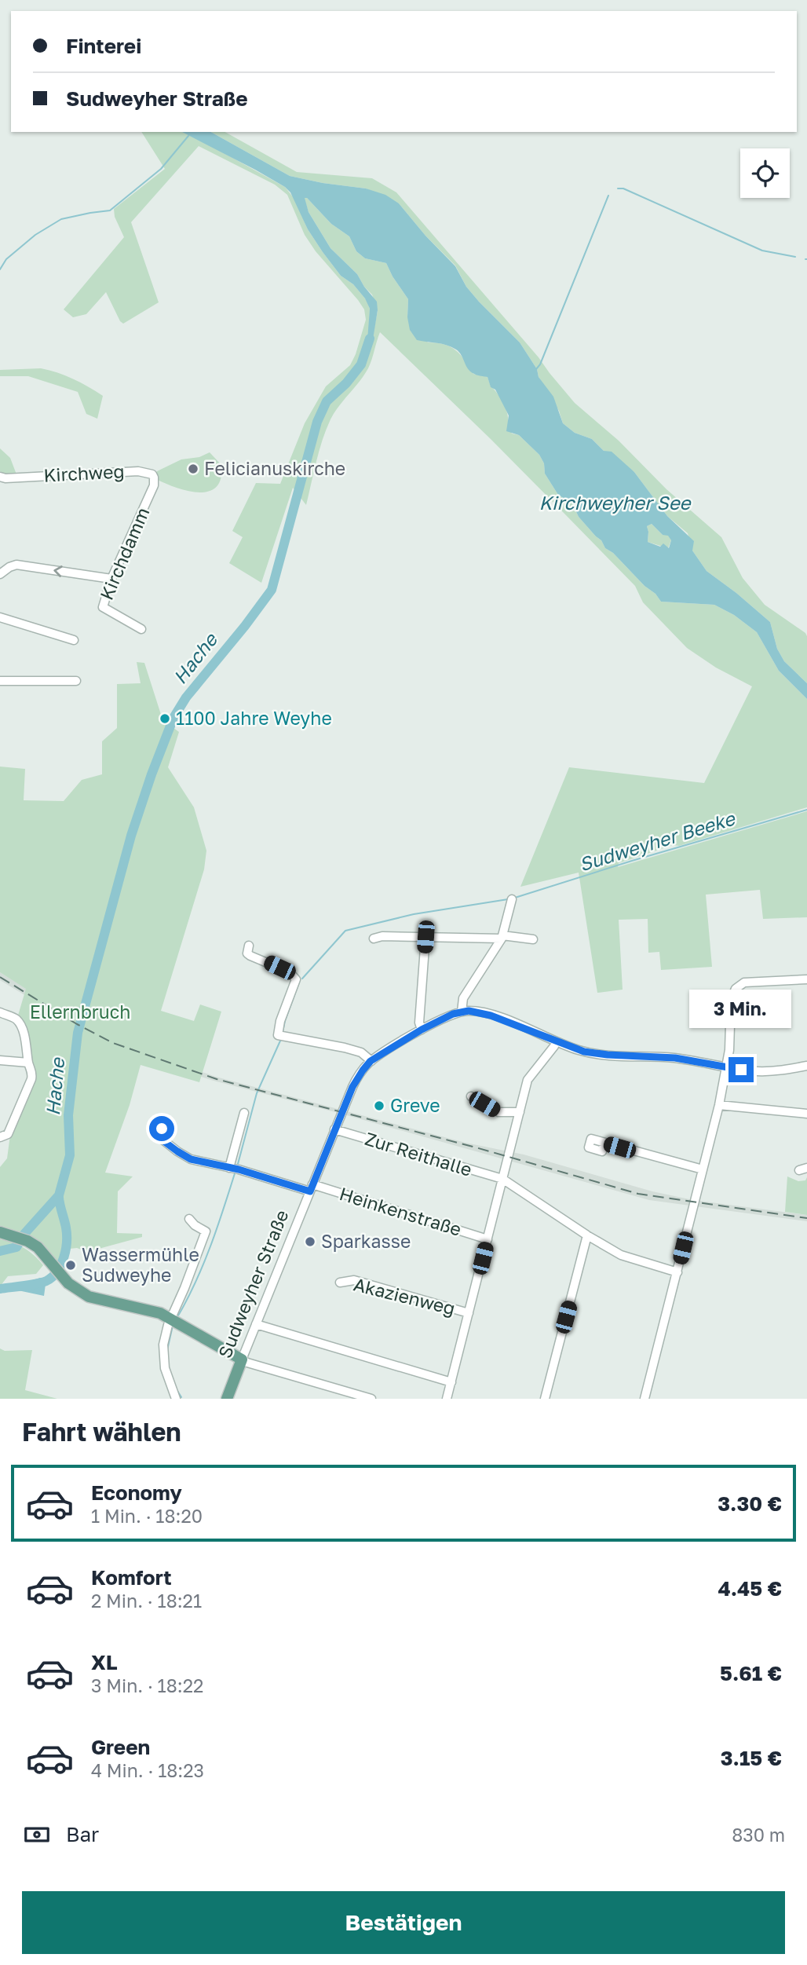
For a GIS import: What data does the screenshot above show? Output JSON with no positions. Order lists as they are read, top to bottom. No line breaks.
{"streets":{"main road":["Sudweyher Straße"],"street":["Kirchweg","Kirchdamm","Zur Reithalle","Heinkenstraße","Akazienweg"]},"crossings":[["Kirchweg","Kirchdamm"],["Zur Reithalle","Sudweyher Straße"],["Heinkenstraße","Sudweyher Straße"]],"water":["Kirchweyher See","Hache","Sudweyher Beeke"],"parks":["Ellernbruch"],"places":["Felicianuskirche","1100 Jahre Weyhe","Greve","Sparkasse","Wassermühle Sudweyhe"],"page":{"banner":["Finterei","Sudweyher Straße"],"bubble":"3 Min.","heading":"Fahrt wählen","list":[{"name":"Economy","note":"1 Min. · 18:20","value":"3.30 €"},{"name":"Komfort","note":"2 Min. · 18:21","value":"4.45 €"},{"name":"XL","note":"3 Min. · 18:22","value":"5.61 €"},{"name":"Green","note":"4 Min. · 18:23","value":"3.15 €"}],"pay":["Bar","830 m"],"buttons":"Bestätigen"}}
